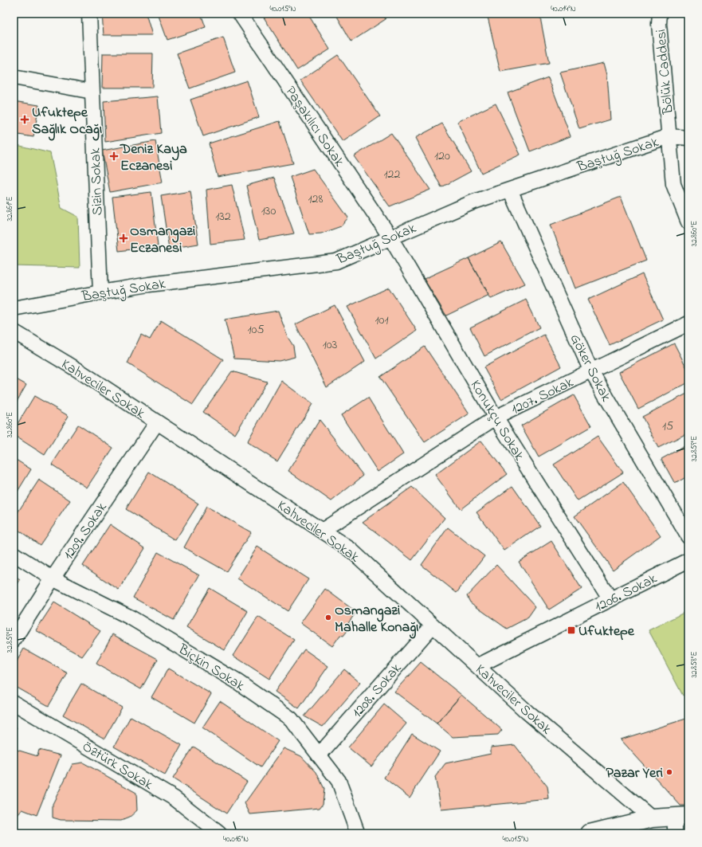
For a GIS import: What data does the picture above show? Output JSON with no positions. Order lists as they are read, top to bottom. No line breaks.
{"streets":{"street":["Bölük Caddesi","Paşakılıcı Sokak","Baştuğ Sokak","Sizin Sokak","Göker Sokak","Kahveciler Sokak","1207. Sokak","Konukçu Sokak","1209. Sokak","1206. Sokak","Biçkin Sokak","1208. Sokak","Öztürk Sokak"]},"crossings":[["Bölük Caddesi","Baştuğ Sokak"],["Paşakılıcı Sokak","Baştuğ Sokak"],["Paşakılıcı Sokak","Konukçu Sokak"],["Baştuğ Sokak","Sizin Sokak"],["Baştuğ Sokak","Göker Sokak"],["Baştuğ Sokak","Konukçu Sokak"],["Göker Sokak","1207. Sokak"],["Kahveciler Sokak","1207. Sokak"],["Kahveciler Sokak","1209. Sokak"],["Kahveciler Sokak","1206. Sokak"],["Kahveciler Sokak","1208. Sokak"],["1207. Sokak","Konukçu Sokak"],["Konukçu Sokak","1206. Sokak"],["1209. Sokak","Biçkin Sokak"],["Biçkin Sokak","1208. Sokak"]],"places":{"health":["Ufuktepe Sağlık Ocağı","Deniz Kaya Eczanesi","Osmangazi Eczanesi"],"other":["Osmangazi Mahalle Konağı","Pazar Yeri"],"transit":["Ufuktepe"]},"house_numbers":["120","122","128","130","132","101","105","103","15"],"coordinates":["40.015°N","40.014°N","32.861°E","32.860°E","32.859°E","32.858°E","40.016°N"]}
